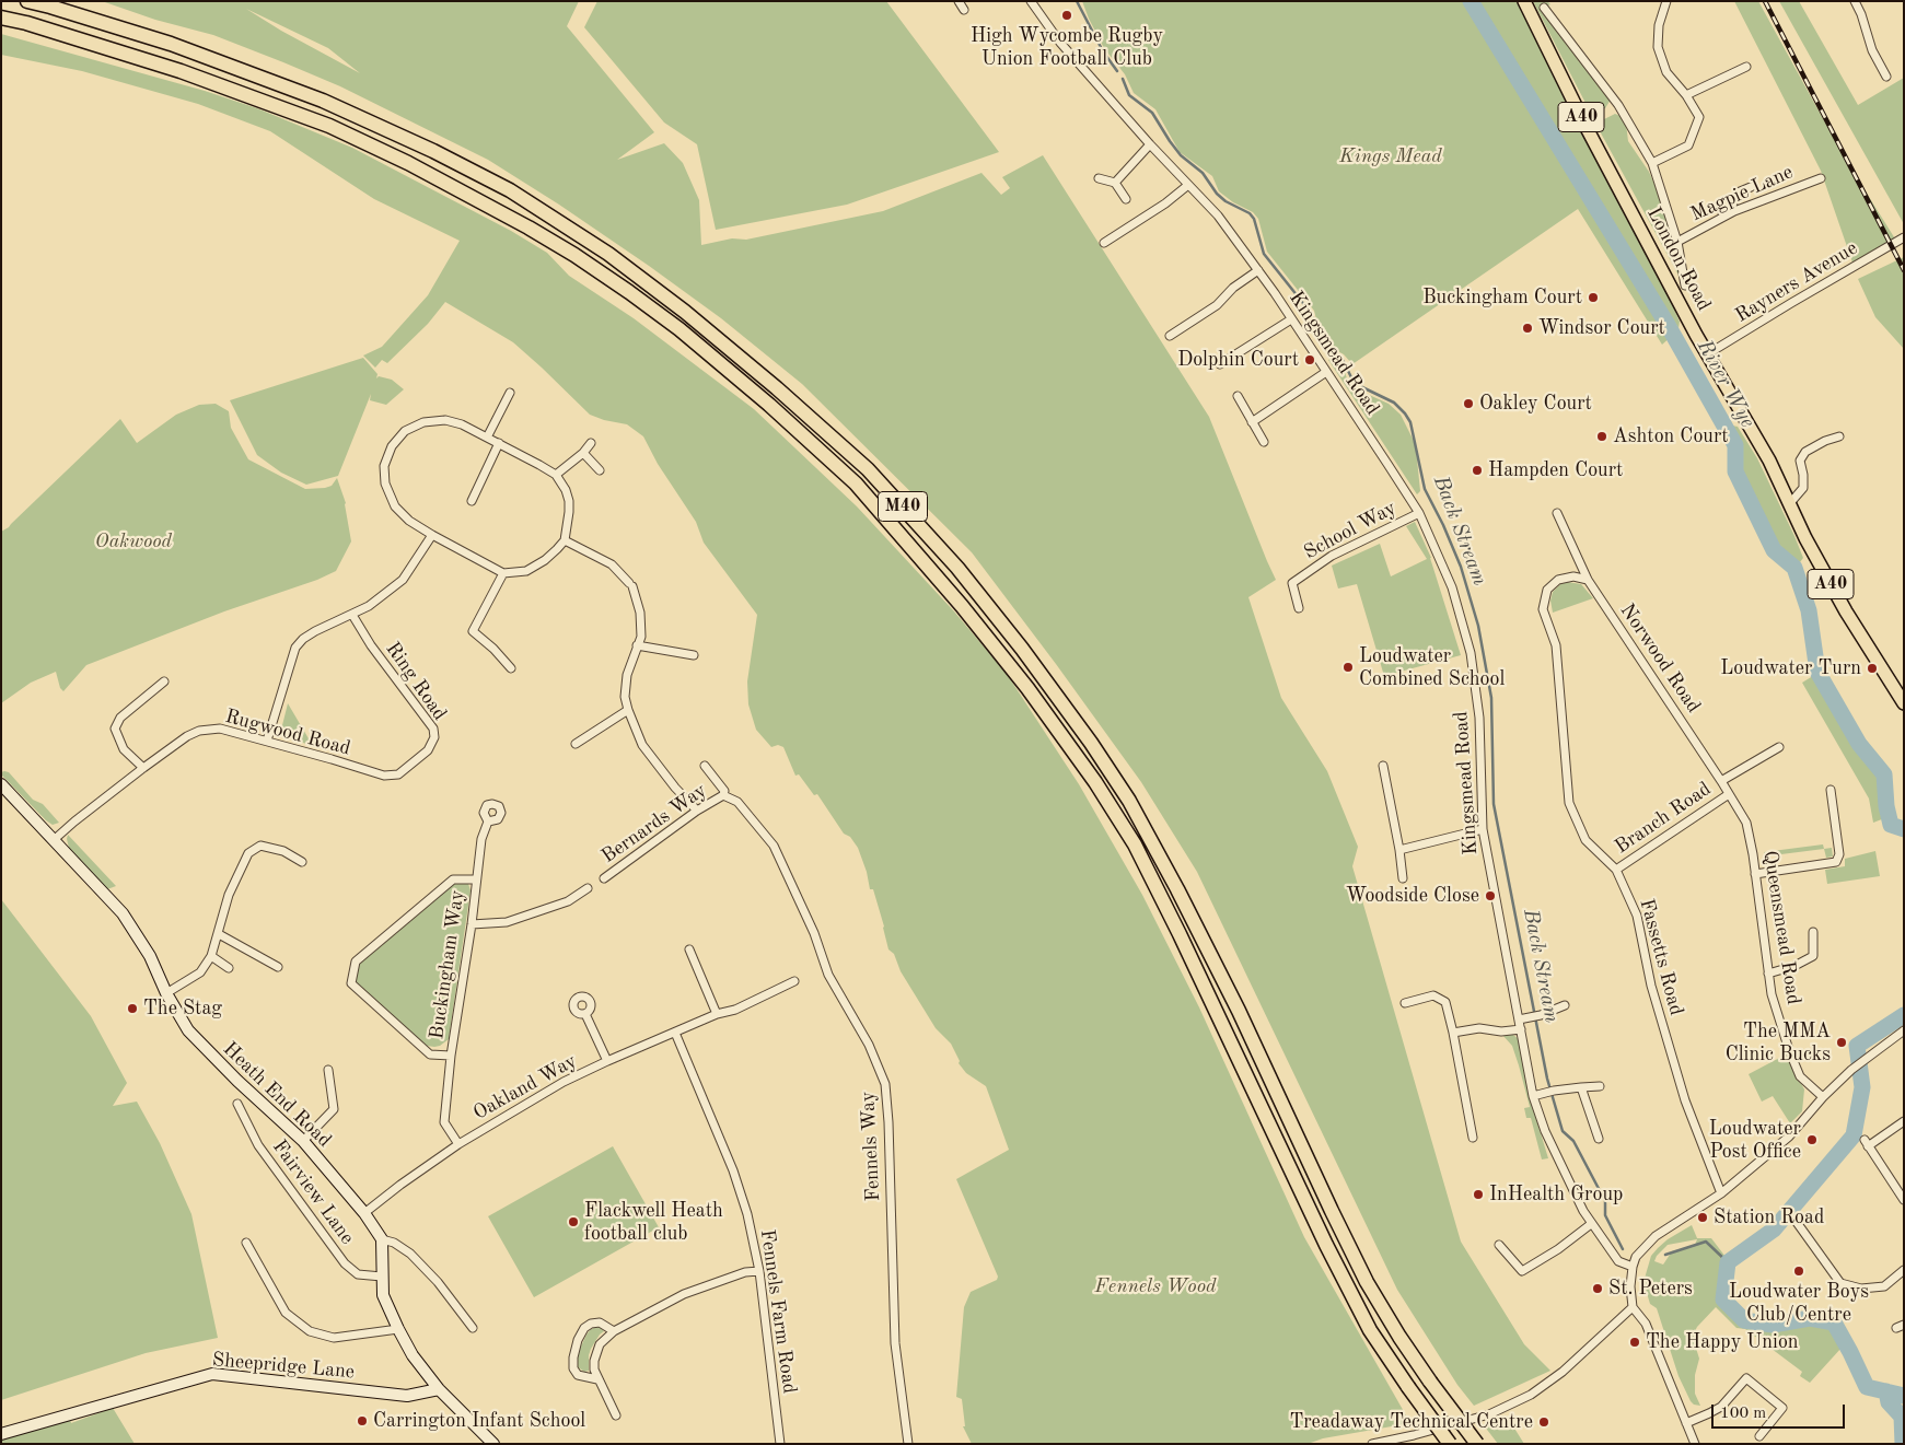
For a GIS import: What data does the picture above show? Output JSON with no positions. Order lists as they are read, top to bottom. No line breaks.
{"streets":{"highway":["M40"],"main road":["A40","London Road"],"street":["Magpie Lane","Rayners Avenue","Kingsmead Road","School Way","Norwood Road","Ring Road","Rugwood Road","Branch Road","Bernards Way","Queensmead Road","Fassetts Road","Buckingham Way","Oakland Way","Heath End Road","Fennels Way","Fairview Lane","Fennels Farm Road","Sheepridge Lane"]},"crossings":[["Magpie Lane","London Road"],["London Road","Rayners Avenue"],["Kingsmead Road","School Way"],["Norwood Road","Branch Road"],["Norwood Road","Queensmead Road"],["Norwood Road","Fassetts Road"],["Ring Road","Rugwood Road"],["Rugwood Road","Heath End Road"],["Branch Road","Fassetts Road"],["Bernards Way","Fennels Way"],["Buckingham Way","Oakland Way"],["Oakland Way","Heath End Road"],["Oakland Way","Fennels Farm Road"]],"water":["River Wye","Back Stream"],"parks":["Kings Mead","Oakwood","Fennels Wood"],"places":["High Wycombe Rugby Union Football Club","Buckingham Court","Windsor Court","Dolphin Court","Oakley Court","Ashton Court","Hampden Court","Loudwater Combined School","Loudwater Turn","Woodside Close","The Stag","The MMA Clinic Bucks","Loudwater Post Office","InHealth Group","Station Road","Flackwell Heath football club","Loudwater Boys Club/Centre","St. Peters","The Happy Union","Carrington Infant School","Treadaway Technical Centre"],"scale_bar":"100 m"}
